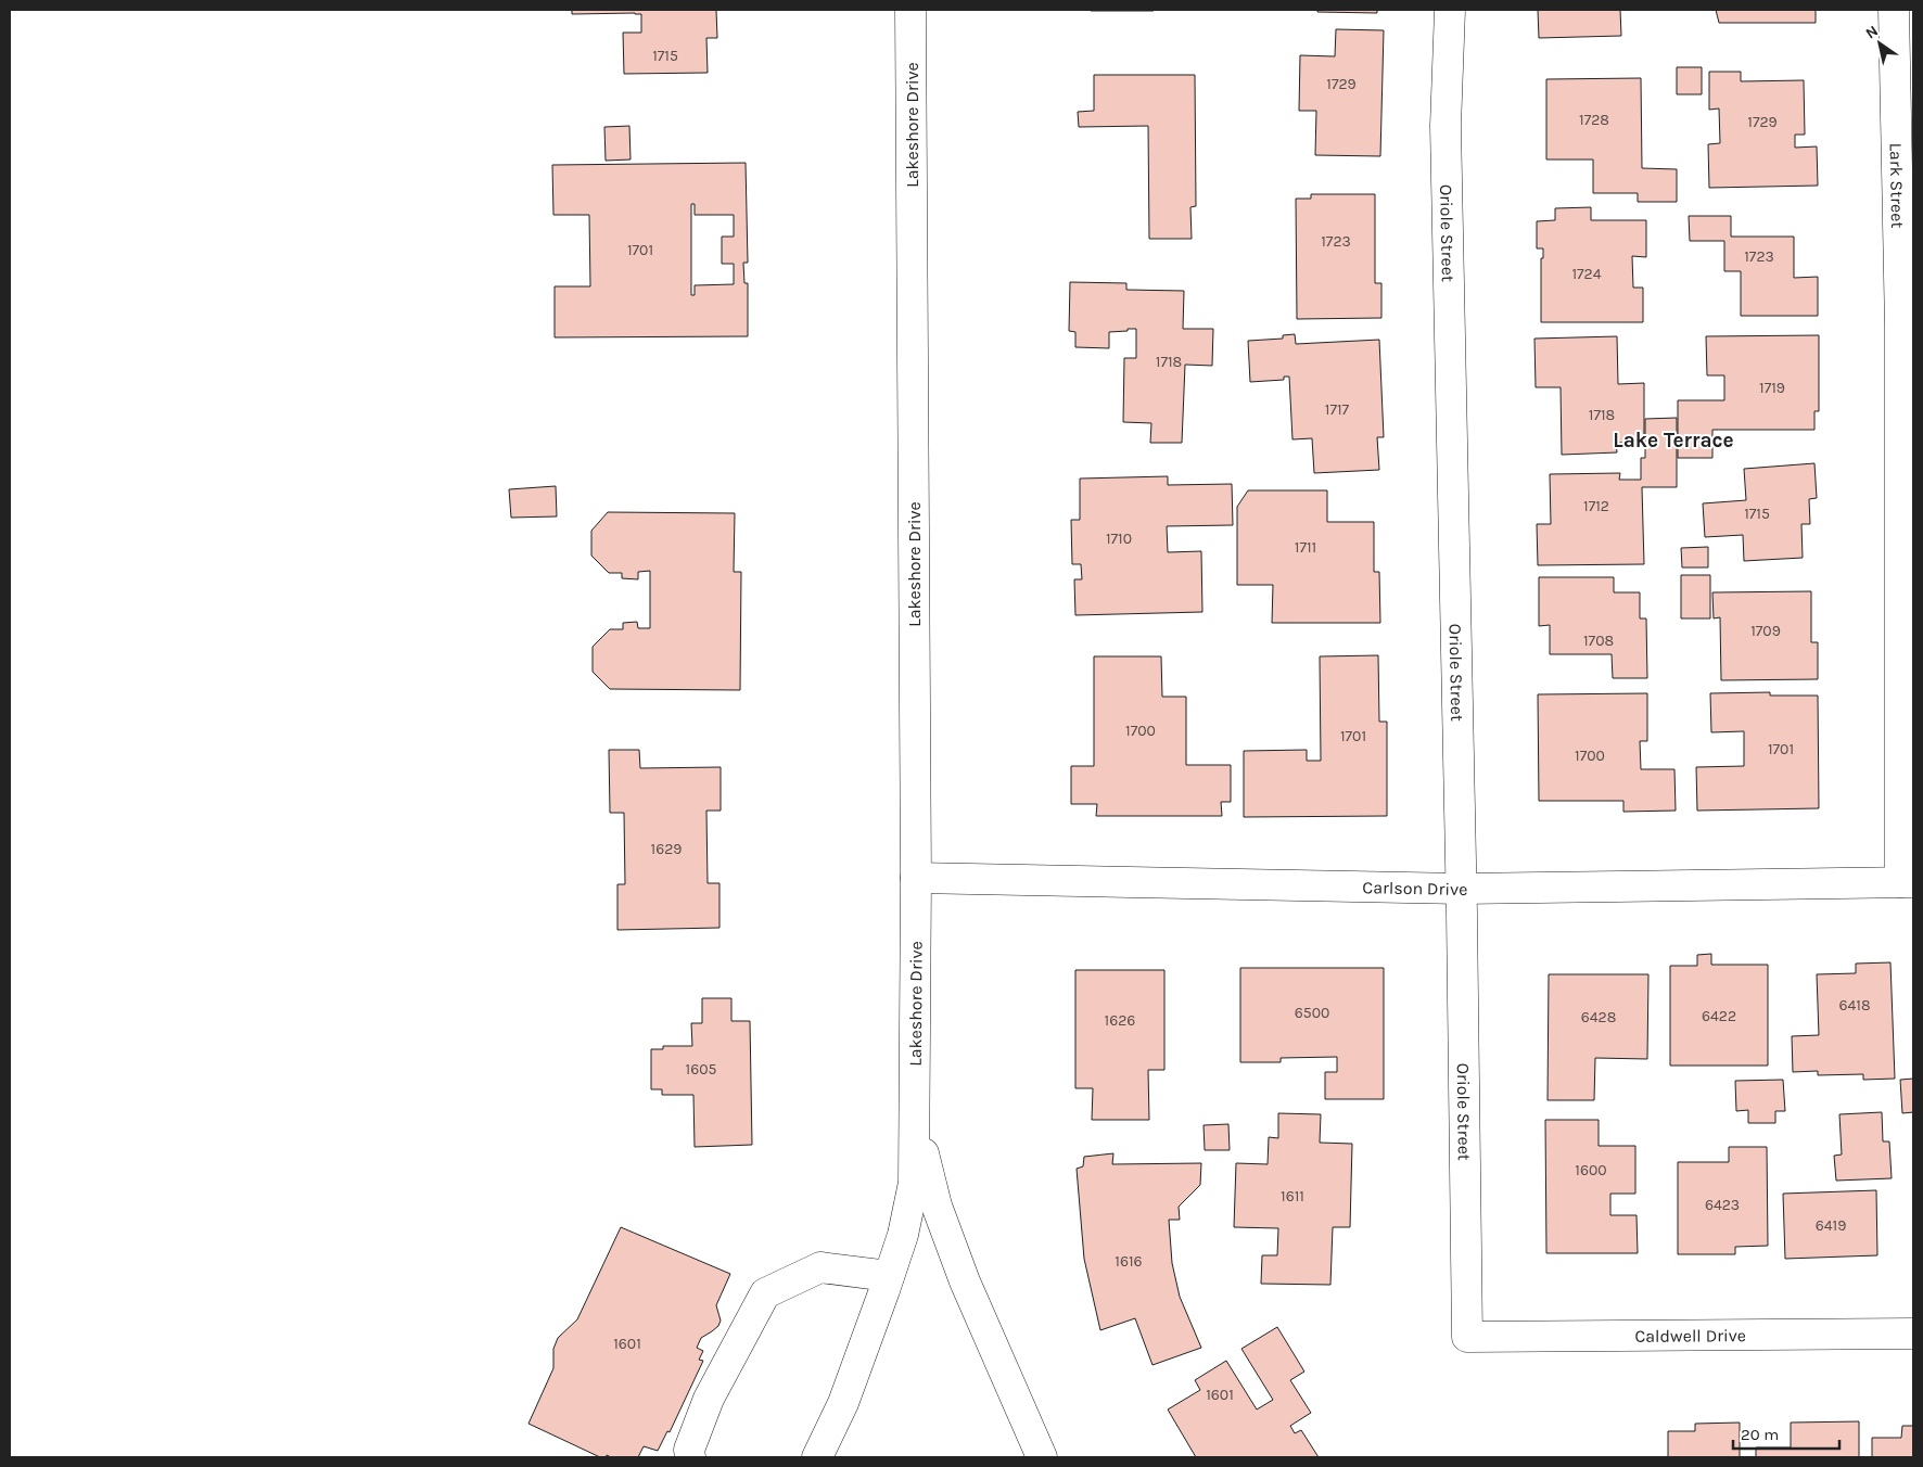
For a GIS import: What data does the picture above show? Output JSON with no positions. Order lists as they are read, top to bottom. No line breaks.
{"streets":{"street":["Lakeshore Drive","Lark Street","Oriole Street","Carlson Drive","Caldwell Drive"]},"crossings":[["Lakeshore Drive","Carlson Drive"],["Lark Street","Carlson Drive"],["Oriole Street","Carlson Drive"],["Oriole Street","Caldwell Drive"]],"districts":["Lake Terrace"],"house_numbers":["1715","1729","1728","1729","1723","1701","1723","1724","1718","1719","1717","1718","1712","1715","1710","1711","1709","1708","1700","1701","1701","1700","1629","6418","6500","6422","6428","1626","1605","1600","1611","6423","6419","1616","1601","1601"],"scale_bar":"20 m","north":"top left"}
